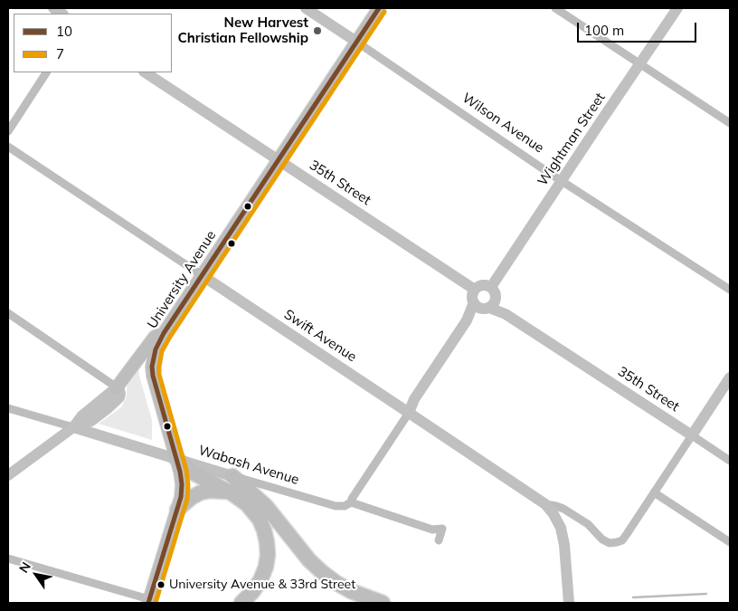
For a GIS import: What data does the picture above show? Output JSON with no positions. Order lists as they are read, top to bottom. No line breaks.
{"streets":{"main road":["Wilson Avenue","Wightman Street","35th Street","University Avenue","Swift Avenue","Wabash Avenue"]},"crossings":[["Wilson Avenue","Wightman Street"],["Wilson Avenue","University Avenue"],["35th Street","University Avenue"],["University Avenue","Swift Avenue"],["University Avenue","Wabash Avenue"]],"places":["New Harvest Christian Fellowship","University Avenue & 33rd Street"],"lines":["transit line 10","transit line 7"],"legend":["10","7"],"scale_bar":"100 m","north":"top left"}
